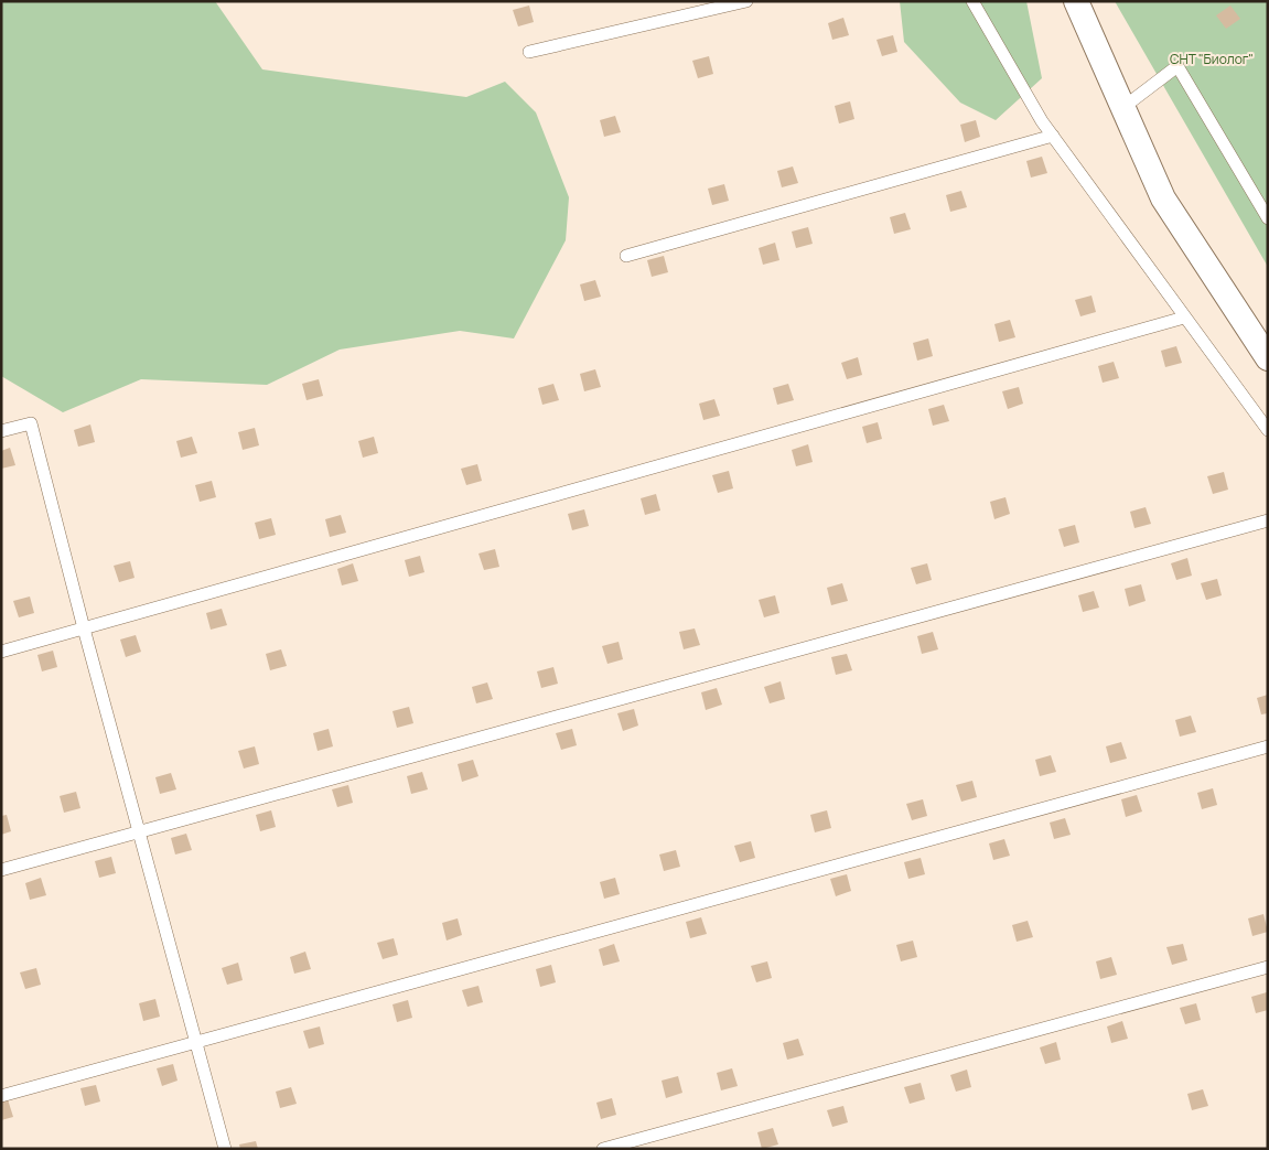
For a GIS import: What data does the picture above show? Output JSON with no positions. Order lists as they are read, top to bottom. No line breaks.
{"parks":["СНТ \"Биолог\""]}
